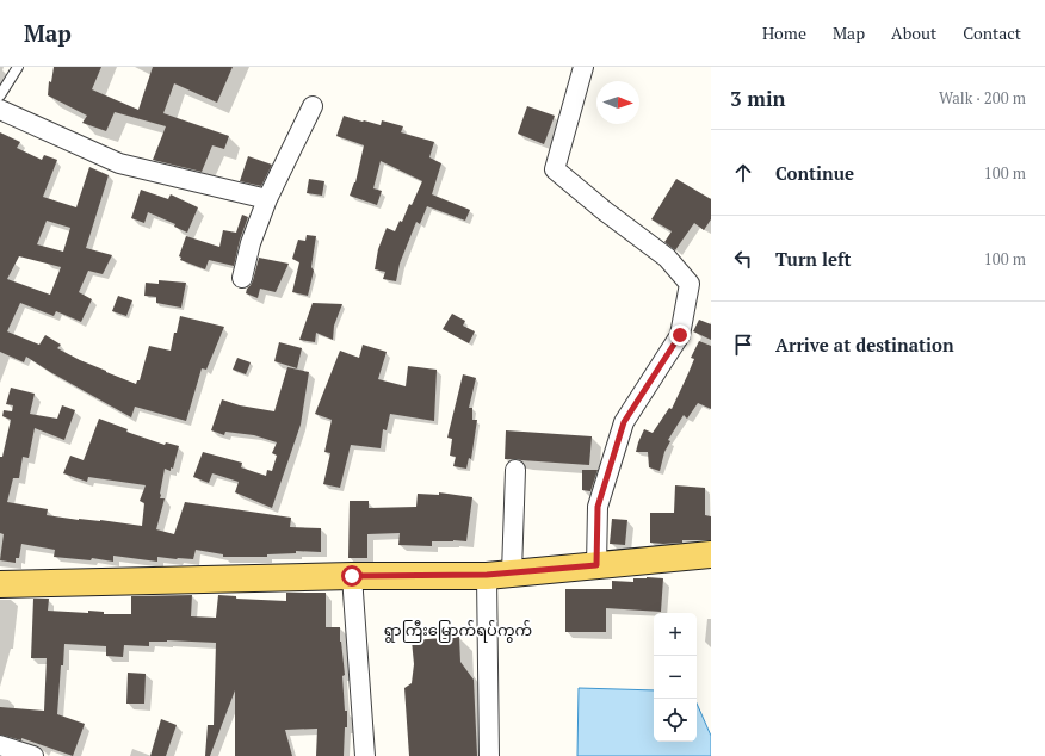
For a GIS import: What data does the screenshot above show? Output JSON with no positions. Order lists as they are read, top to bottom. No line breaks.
{"districts":["ရွာကြီးမြောက်ရပ်ကွက်"],"north":"right","page":{"header":"Map","nav":["Home","Map","About","Contact"],"heading":["3 min","Walk · 200 m"],"list":[["Continue","100 m"],["Turn left","100 m"],"Arrive at destination"],"map_buttons":["+","−"]}}
